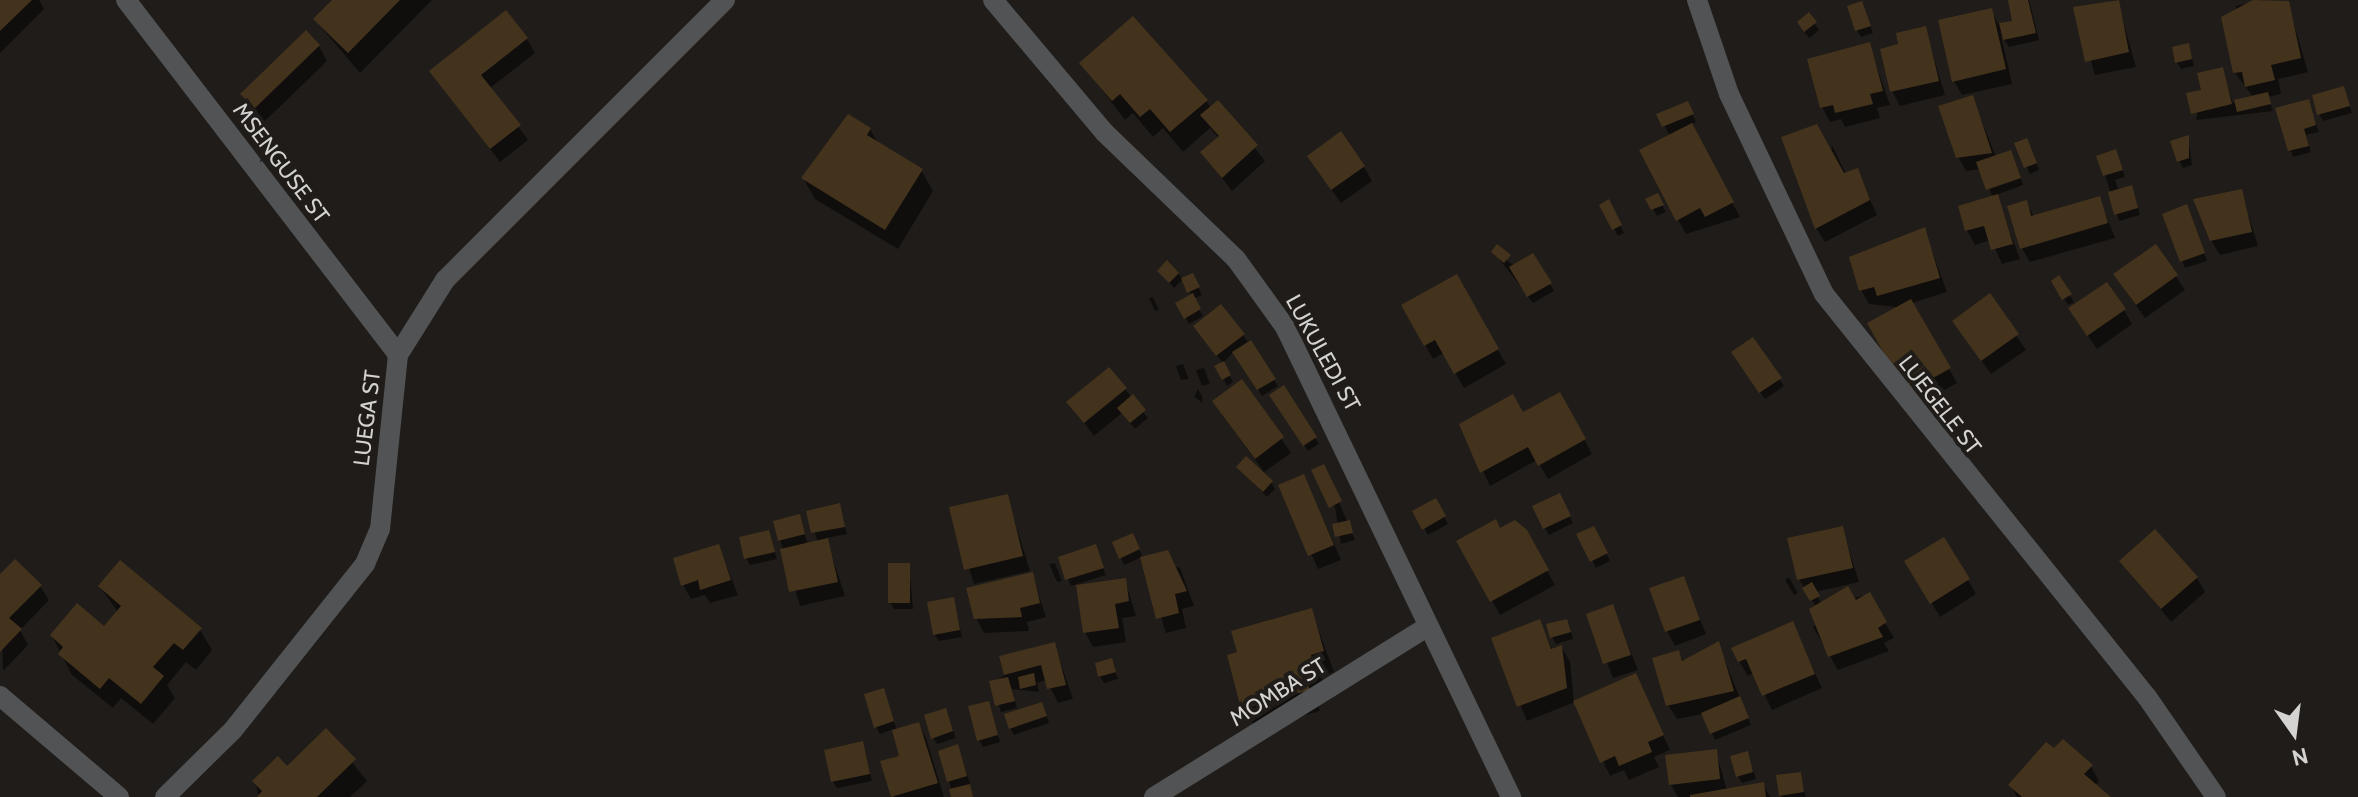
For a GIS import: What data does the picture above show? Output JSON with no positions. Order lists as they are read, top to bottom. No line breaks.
{"streets":{"street":["MSENGUSE ST","LUKULEDI ST","LUEGELE ST","LUEGA ST","MOMBA ST"]},"crossings":[["MSENGUSE ST","LUEGA ST"],["LUKULEDI ST","MOMBA ST"]],"north":"bottom"}
